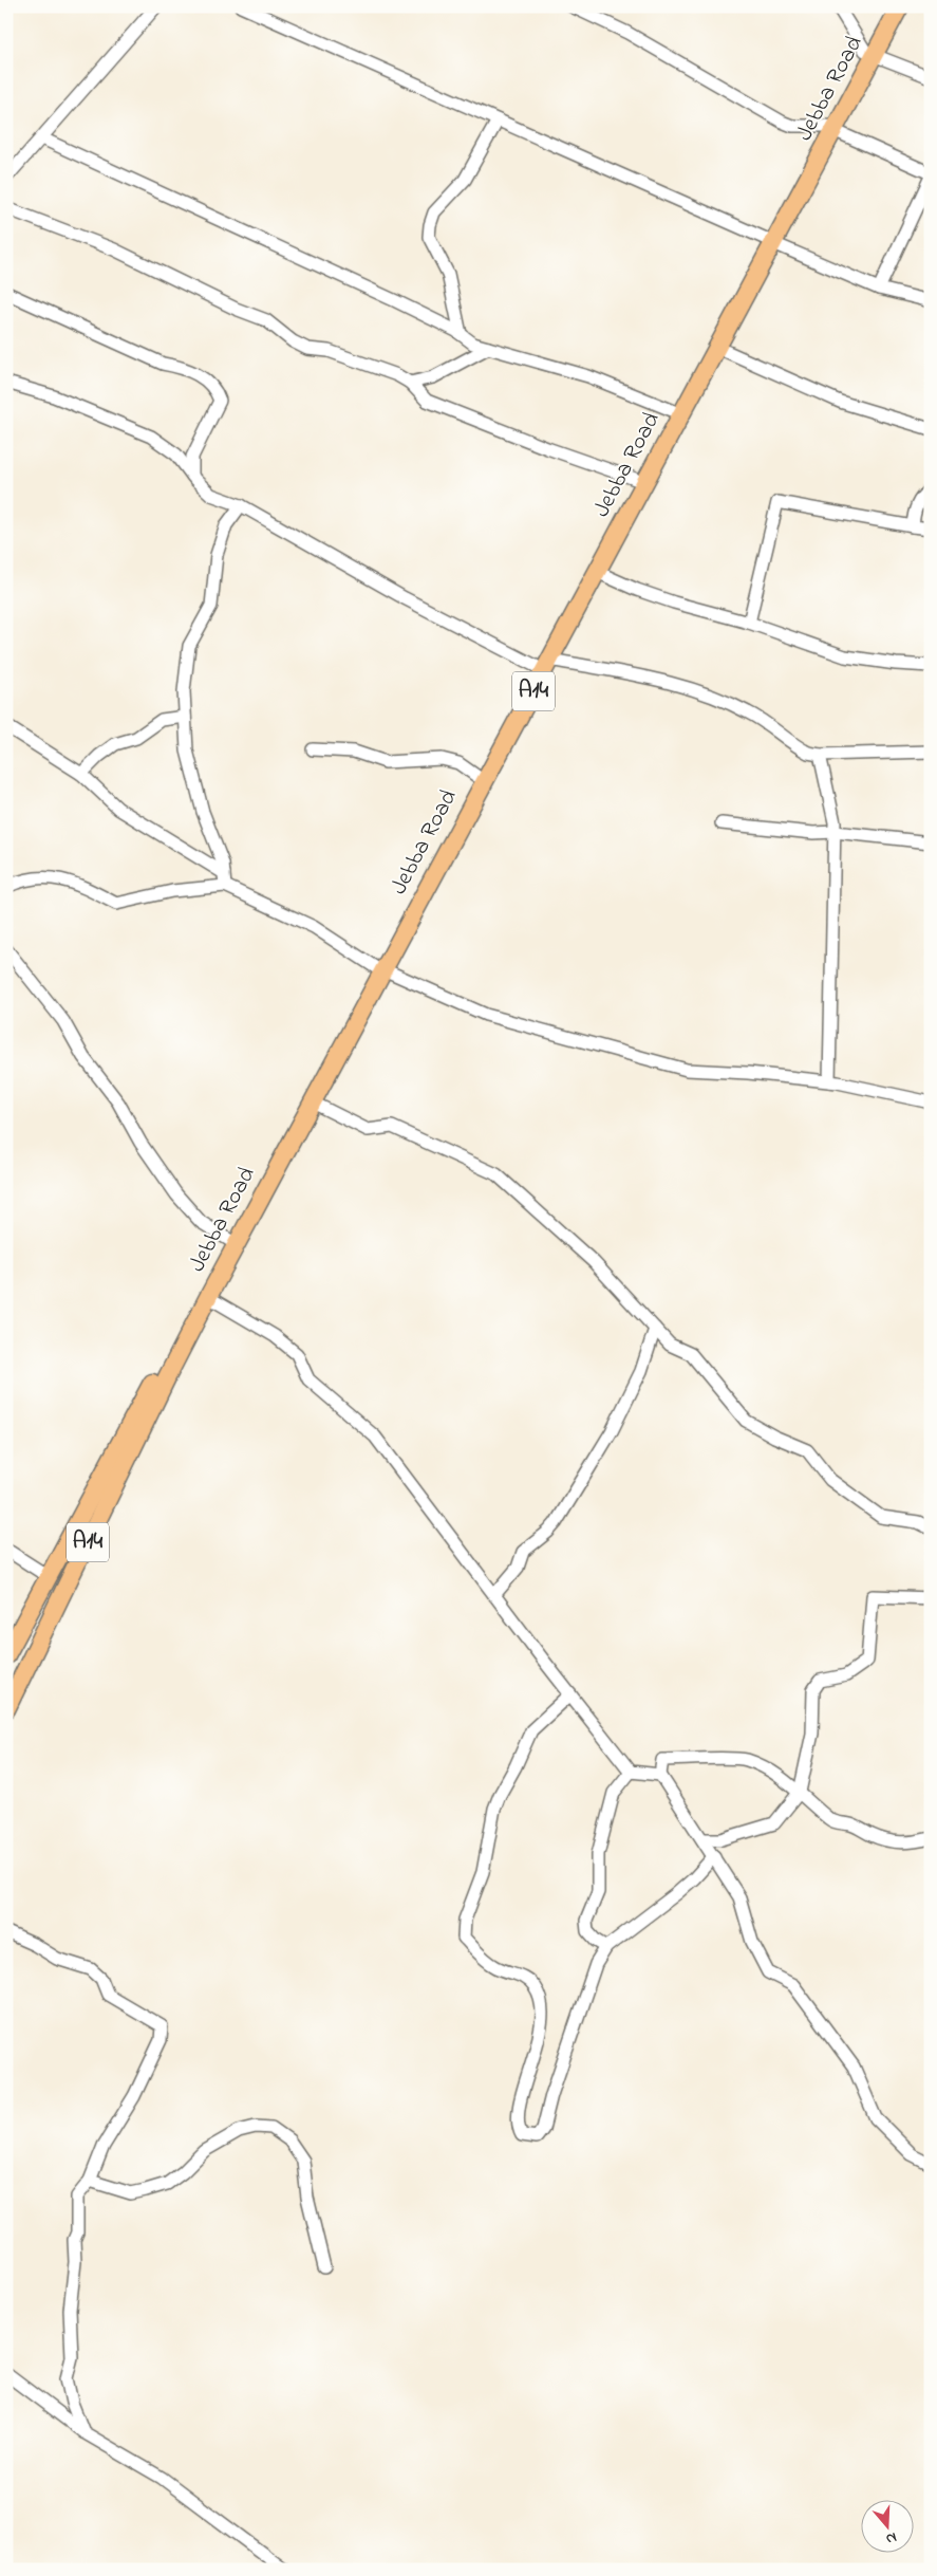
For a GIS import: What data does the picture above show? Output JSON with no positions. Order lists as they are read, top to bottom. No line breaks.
{"streets":{"highway":["Jebba Road","A14"]},"north":"bottom"}
